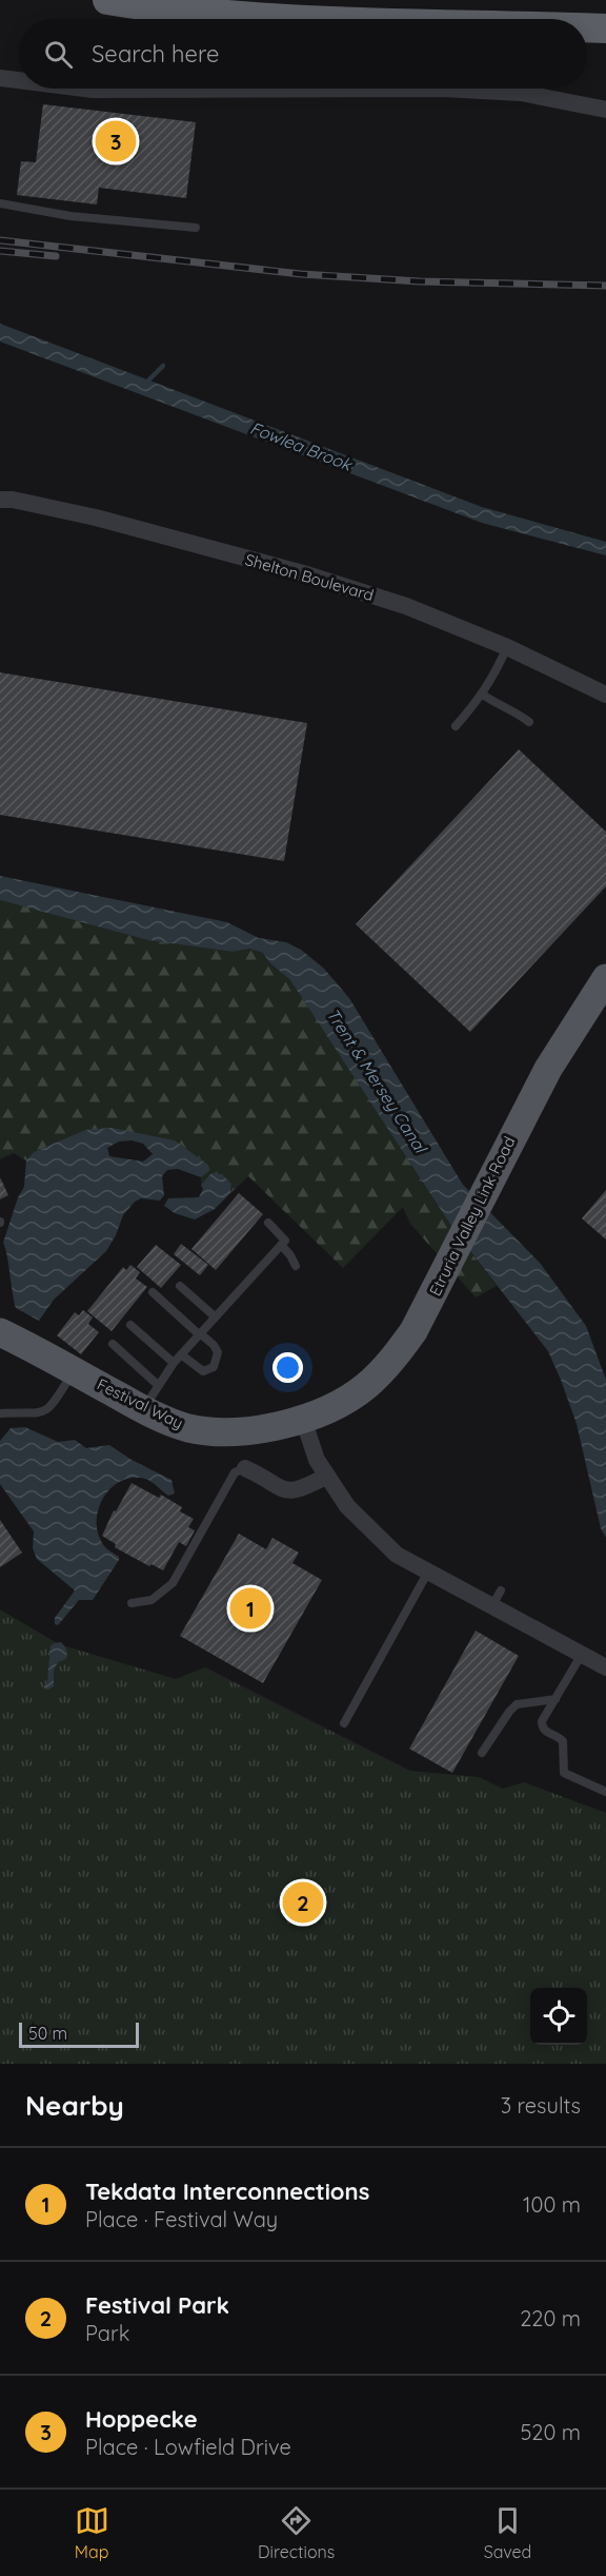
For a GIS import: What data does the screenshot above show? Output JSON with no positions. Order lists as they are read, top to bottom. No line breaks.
{"streets":{"main road":["Etruria Valley Link Road","Festival Way"],"street":["Shelton Boulevard"]},"crossings":[["Etruria Valley Link Road","Festival Way"]],"water":["Fowlea Brook","Trent & Mersey Canal"],"scale_bar":"50 m","page":{"search":"Search here","pins":["3","1","2"],"scale":"50 m","heading":["Nearby","3 results"],"list":[{"mark":"1","name":"Tekdata Interconnections","note":"Place · Festival Way","value":"100 m"},{"mark":"2","name":"Festival Park","note":"Park","value":"220 m"},{"mark":"3","name":"Hoppecke","note":"Place · Lowfield Drive","value":"520 m"}],"nav":["Map","Directions","Saved"]}}
